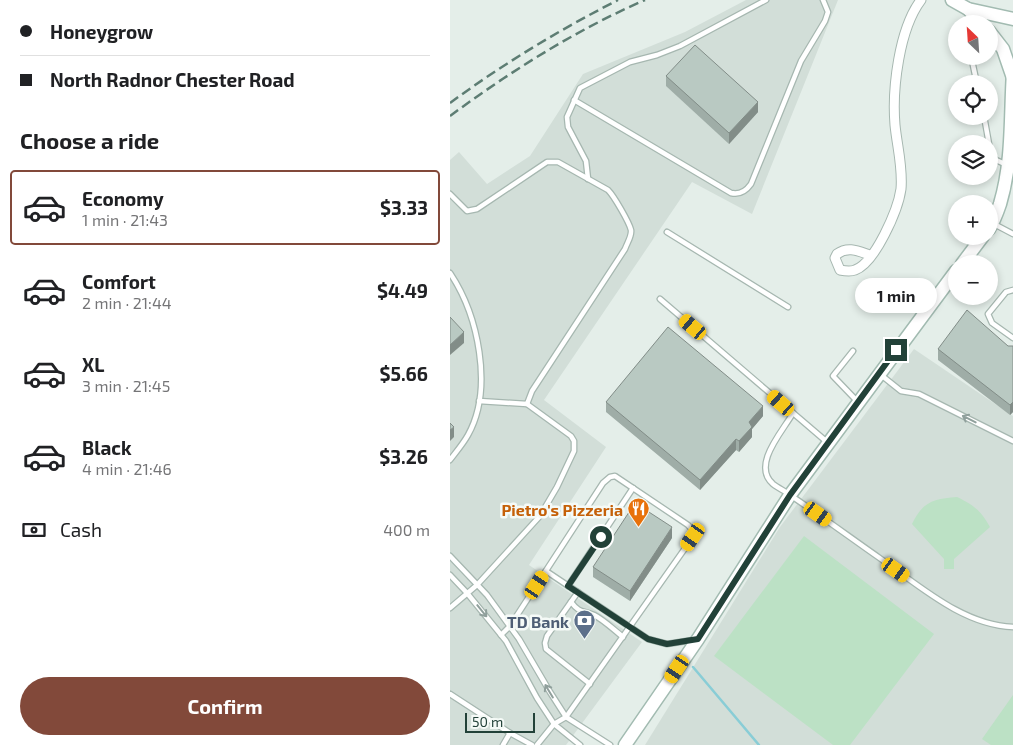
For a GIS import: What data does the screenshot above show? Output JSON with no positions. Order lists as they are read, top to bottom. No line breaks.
{"places":{"restaurant":["Pietro's Pizzeria"],"bank":["TD Bank"]},"scale_bar":"50 m","north":"top left","page":{"banner":["Honeygrow","North Radnor Chester Road"],"map_buttons":["+","−"],"heading":"Choose a ride","list":[{"name":"Economy","note":"1 min · 21:43","value":"$3.33"},{"name":"Comfort","note":"2 min · 21:44","value":"$4.49"},{"name":"XL","note":"3 min · 21:45","value":"$5.66"},{"name":"Black","note":"4 min · 21:46","value":"$3.26"}],"bubble":"1 min","pay":["Cash","400 m"],"buttons":"Confirm","scale":"50 m"}}
